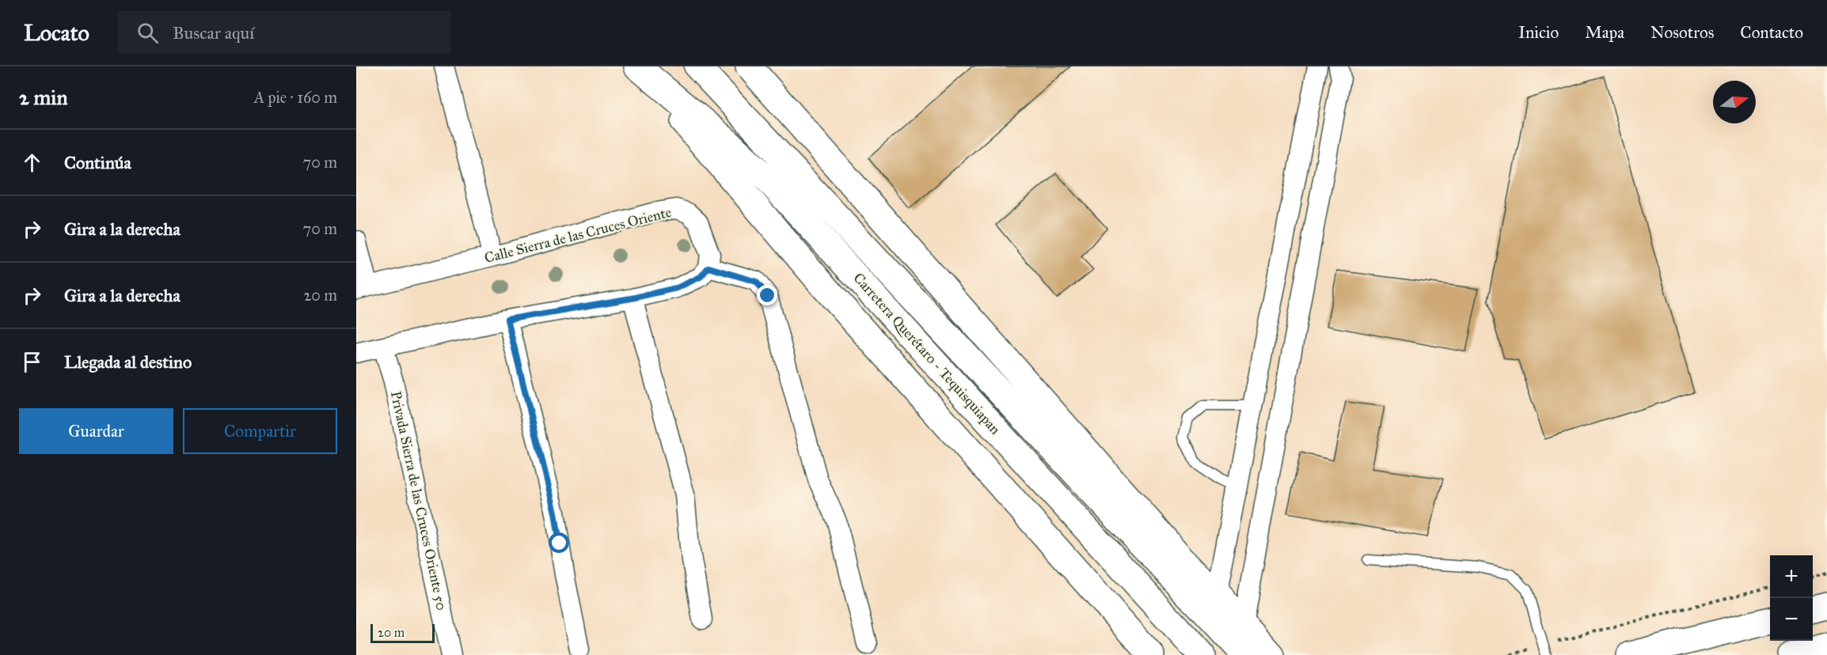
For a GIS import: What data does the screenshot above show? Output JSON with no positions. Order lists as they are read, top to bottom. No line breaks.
{"streets":{"main road":["Carretera Querétaro - Tequisquiapan"],"street":["Calle Sierra de las Cruces Oriente","Privada Sierra de las Cruces Oriente 50"]},"scale_bar":"20 m","north":"right","page":{"header":"Locato","search":"Buscar aquí","nav":["Inicio","Mapa","Nosotros","Contacto"],"heading":["2 min","A pie · 160 m"],"list":[["Continúa","70 m"],["Gira a la derecha","70 m"],["Gira a la derecha","20 m"],"Llegada al destino"],"buttons":["Guardar","Compartir"],"map_buttons":["+","−"],"scale":"20 m"}}
